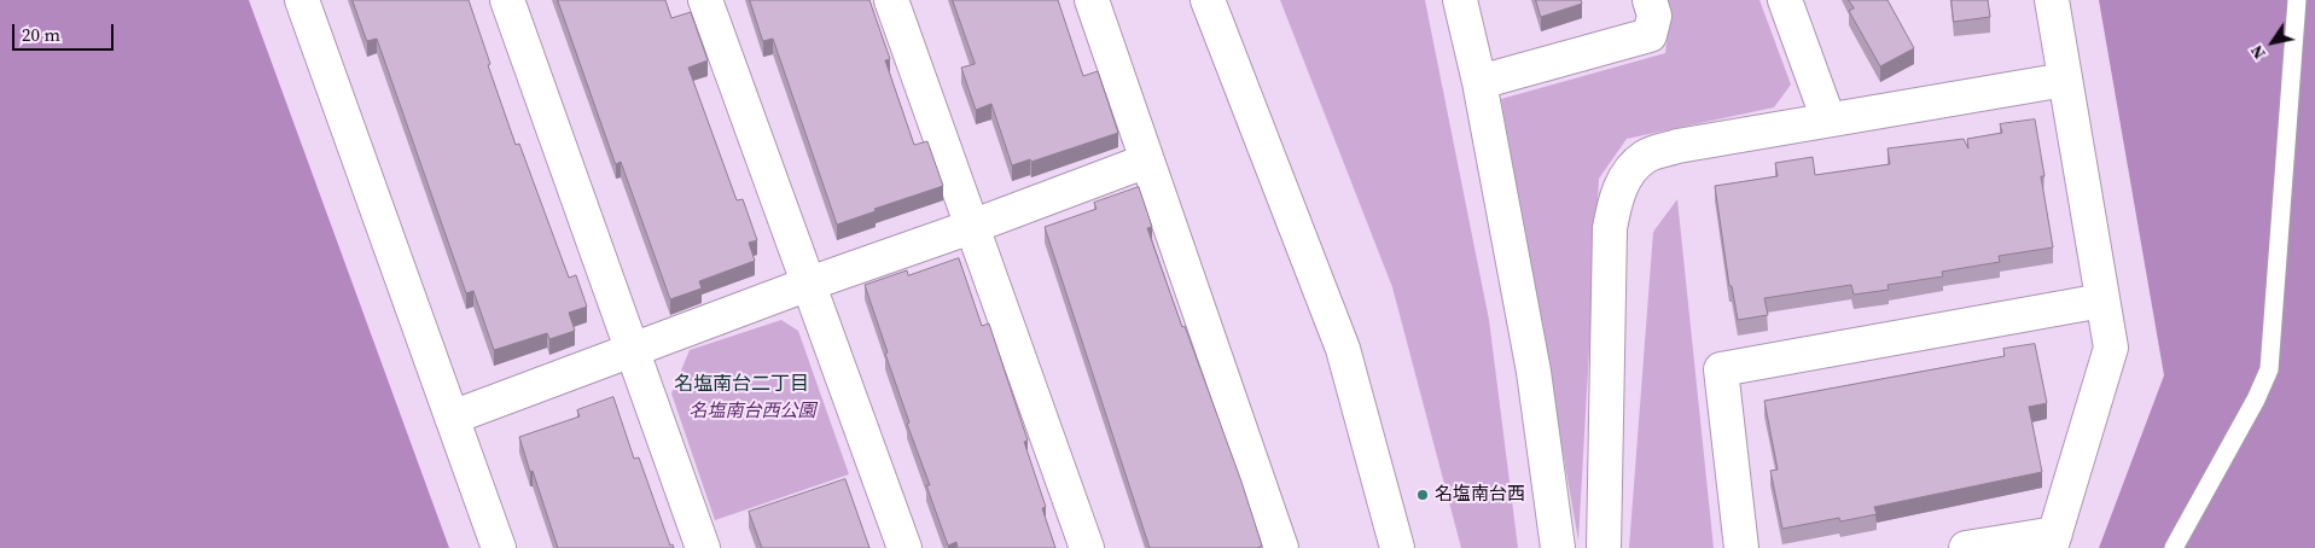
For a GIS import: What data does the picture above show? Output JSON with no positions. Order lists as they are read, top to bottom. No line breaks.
{"districts":["名塩南台二丁目"],"parks":["名塩南台西公園"],"places":["名塩南台西"],"scale_bar":"20 m","north":"bottom left"}
